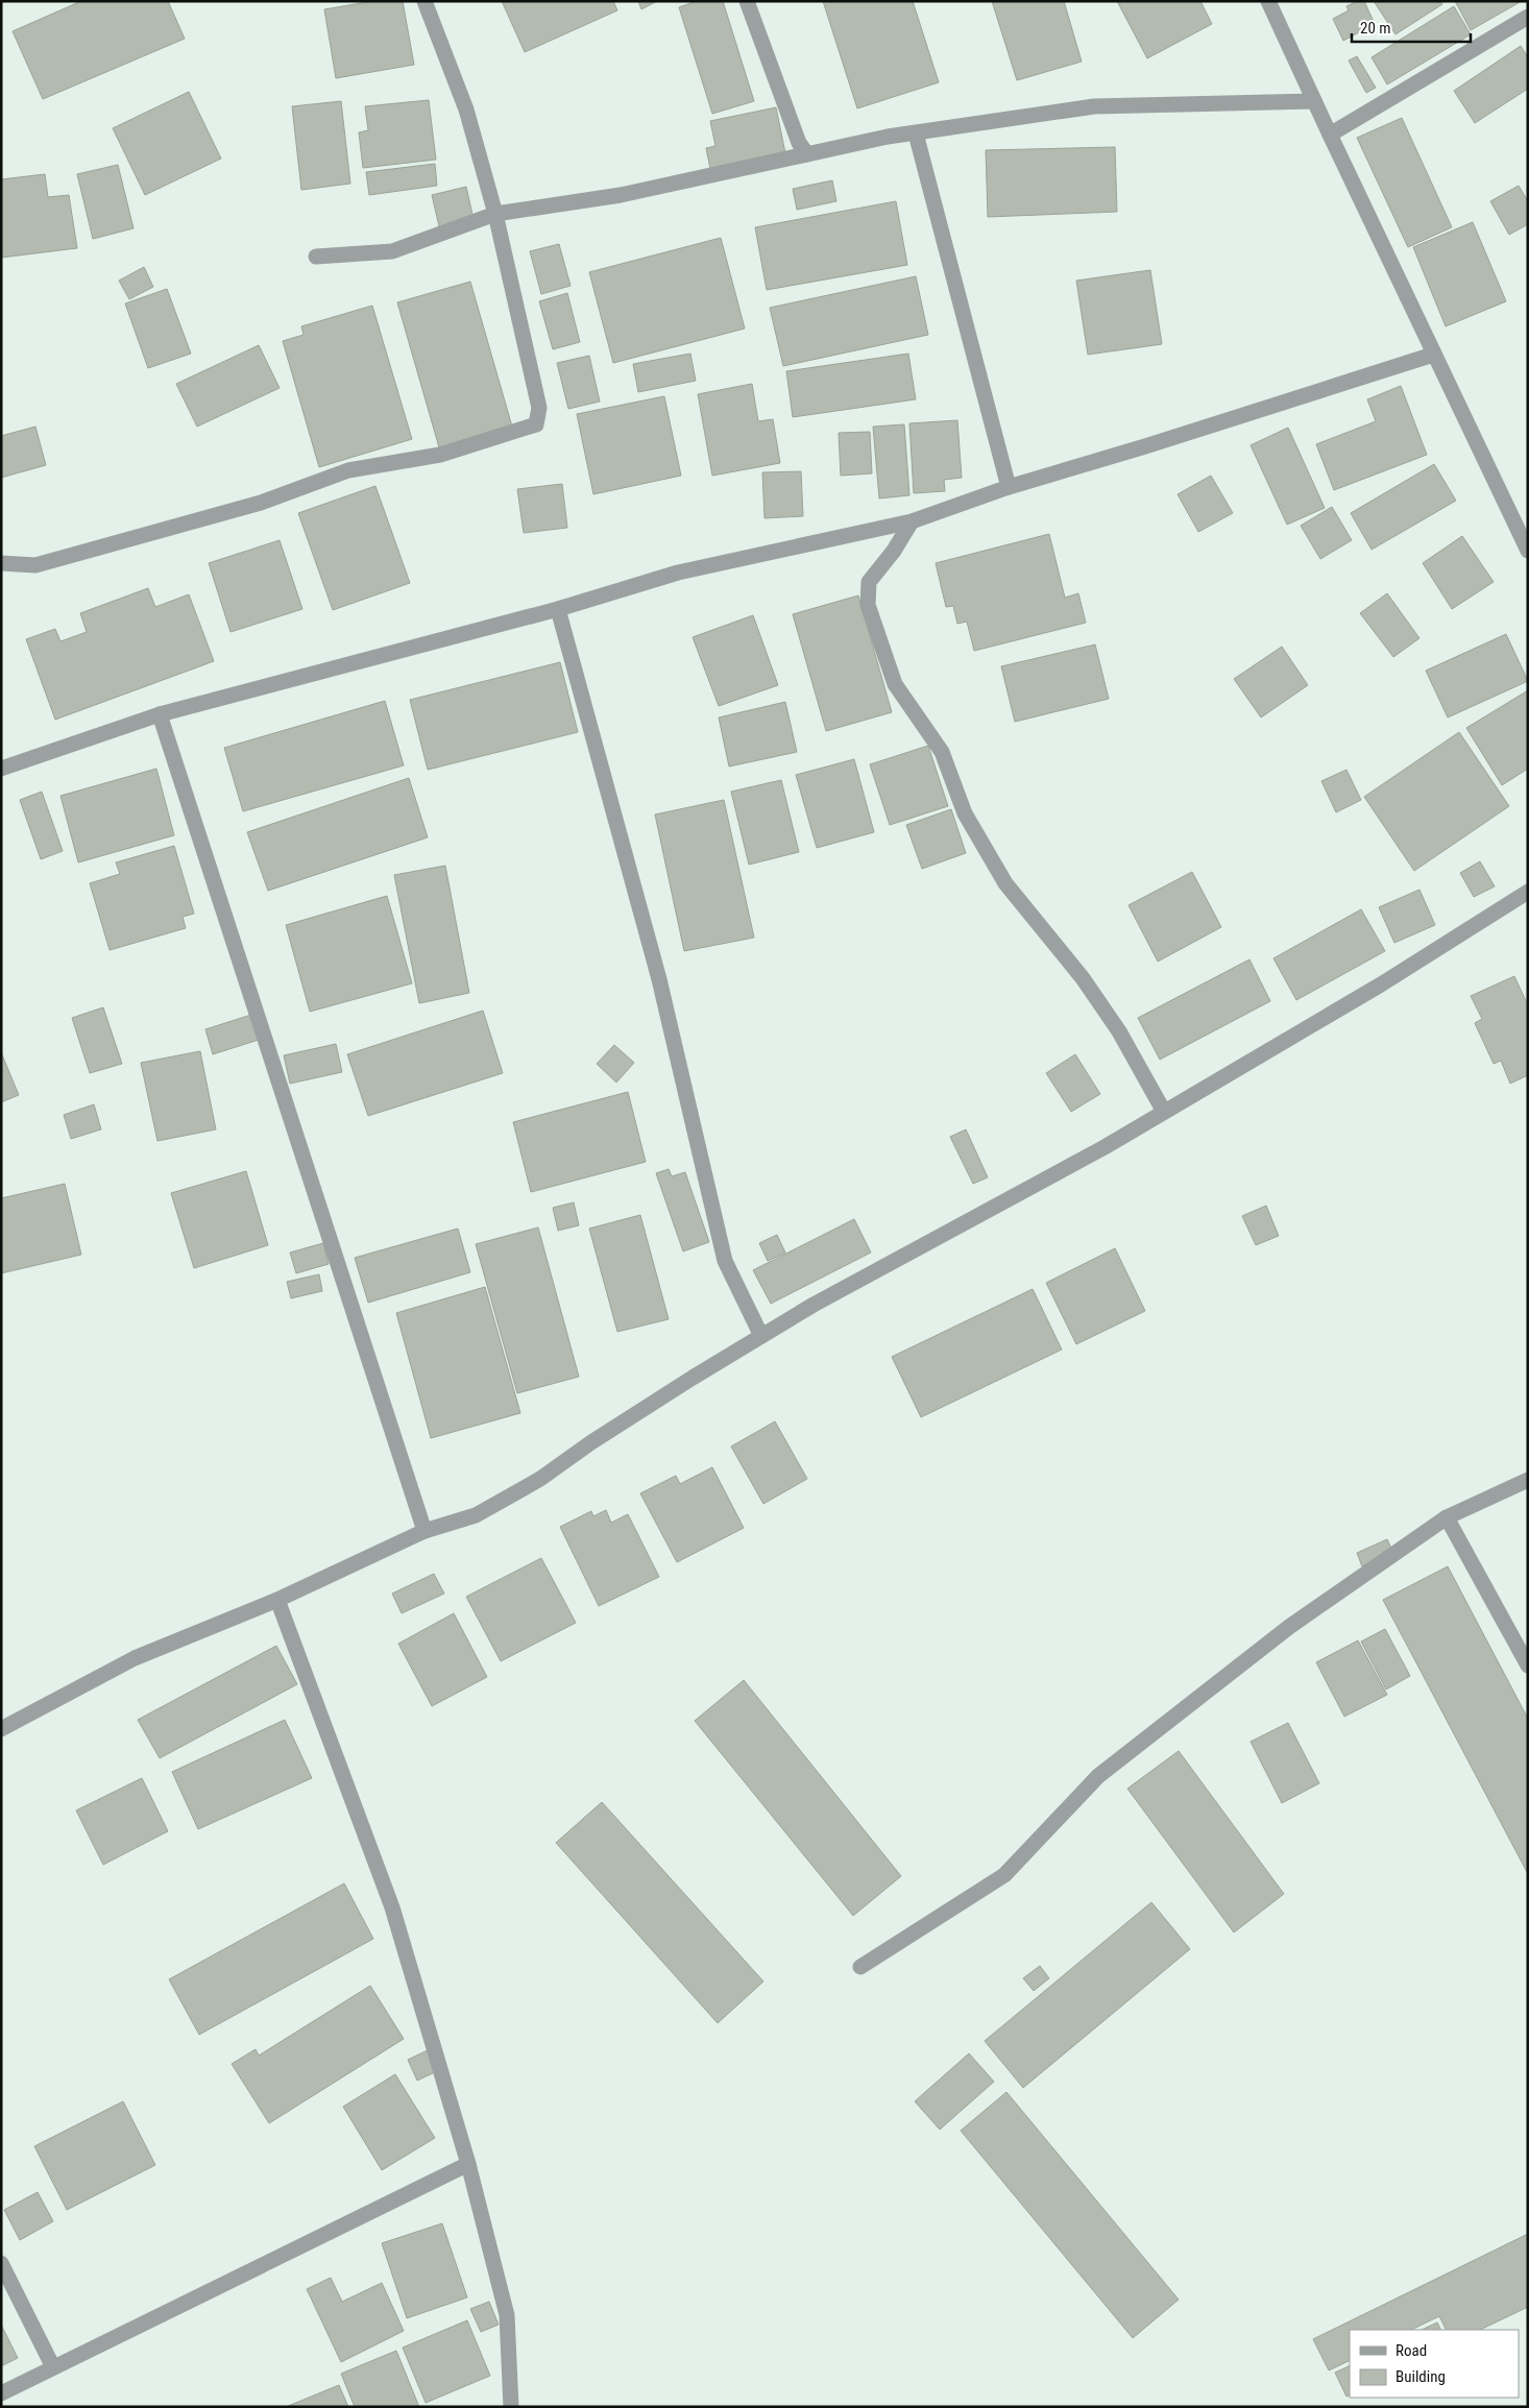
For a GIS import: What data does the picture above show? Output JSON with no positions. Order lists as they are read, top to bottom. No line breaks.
{"legend":["Road","Building"],"scale_bar":"20 m"}
